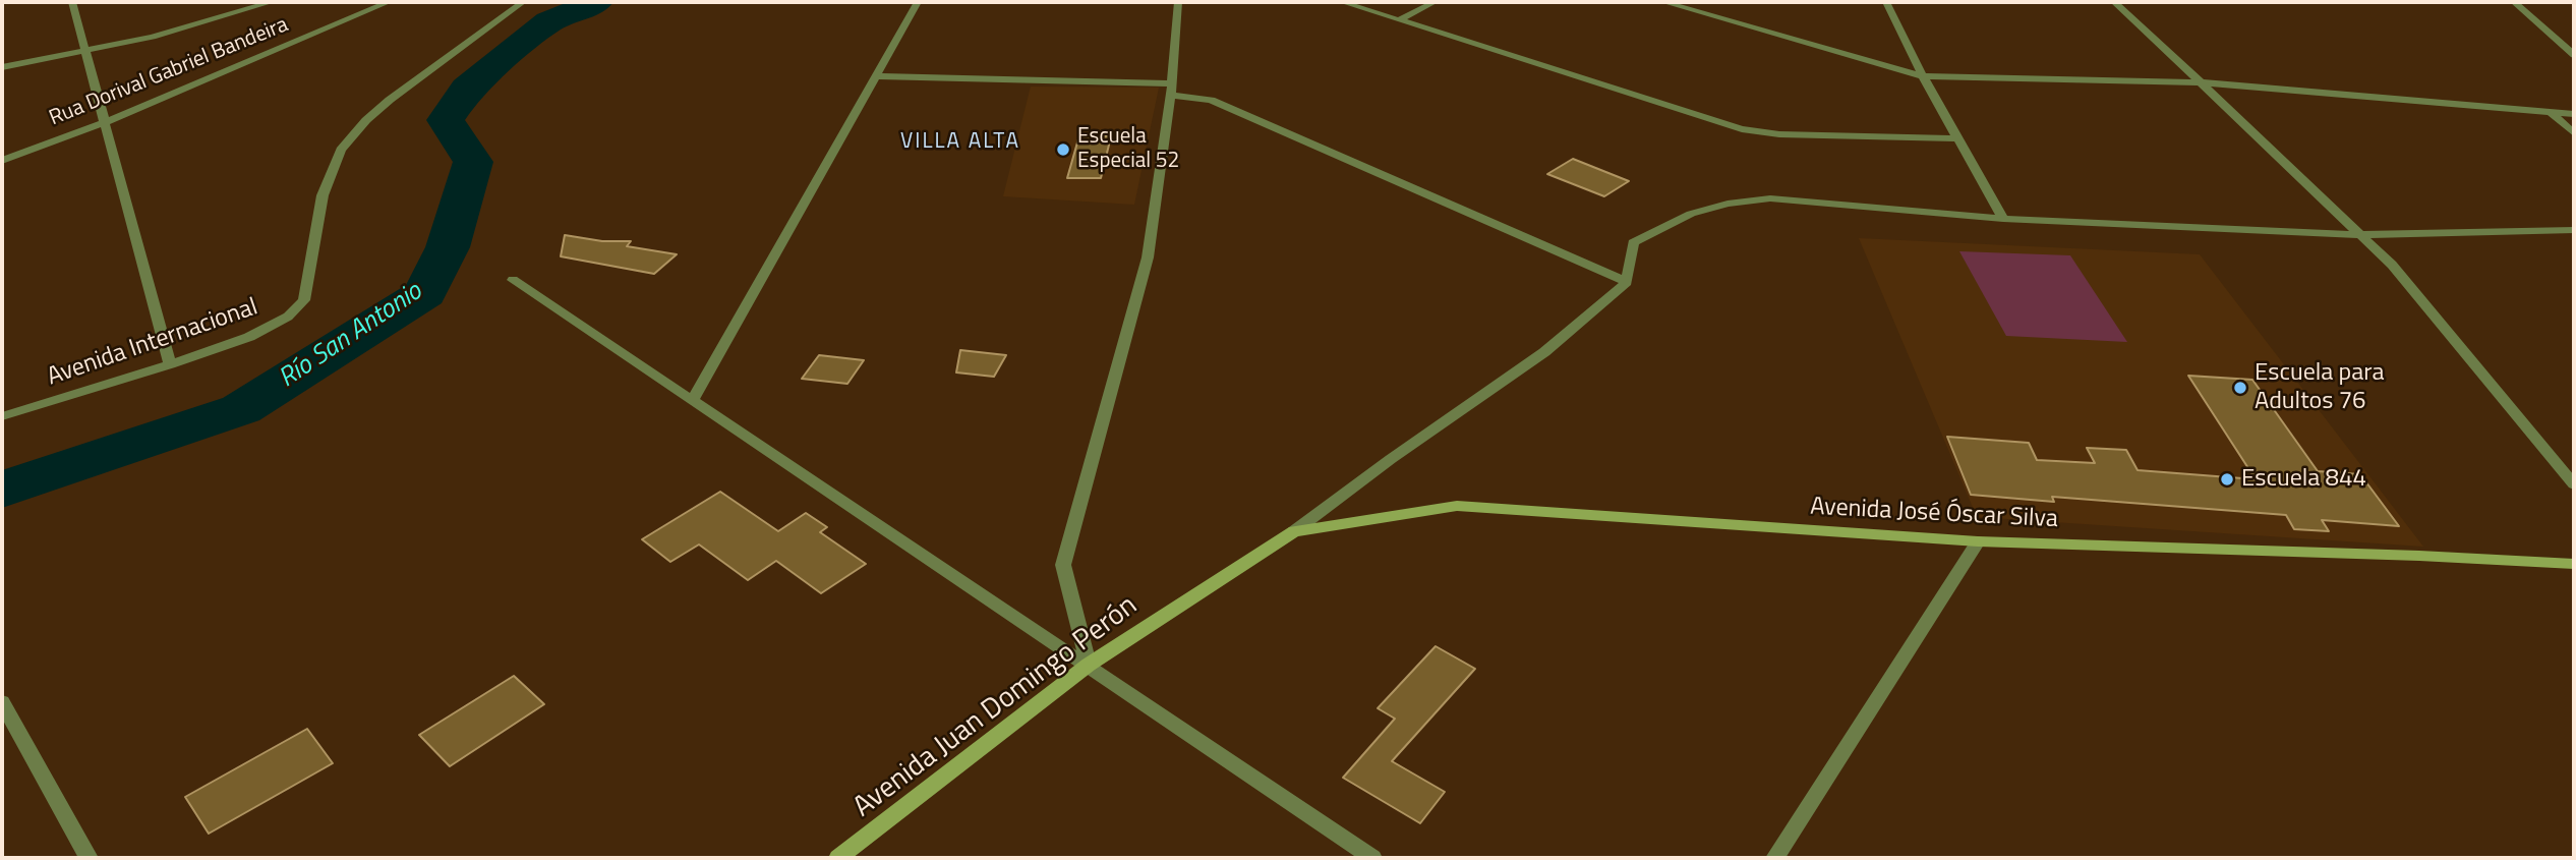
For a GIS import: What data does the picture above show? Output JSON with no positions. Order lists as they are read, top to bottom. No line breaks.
{"streets":{"main road":["Avenida José Óscar Silva","Avenida Juan Domingo Perón"],"street":["Rua Dorival Gabriel Bandeira","Avenida Internacional"]},"crossings":[["Avenida José Óscar Silva","Avenida Juan Domingo Perón"]],"districts":["VILLA ALTA"],"water":["Río San Antonio"],"places":["Escuela Especial 52","Escuela para Adultos 76","Escuela 844"]}
